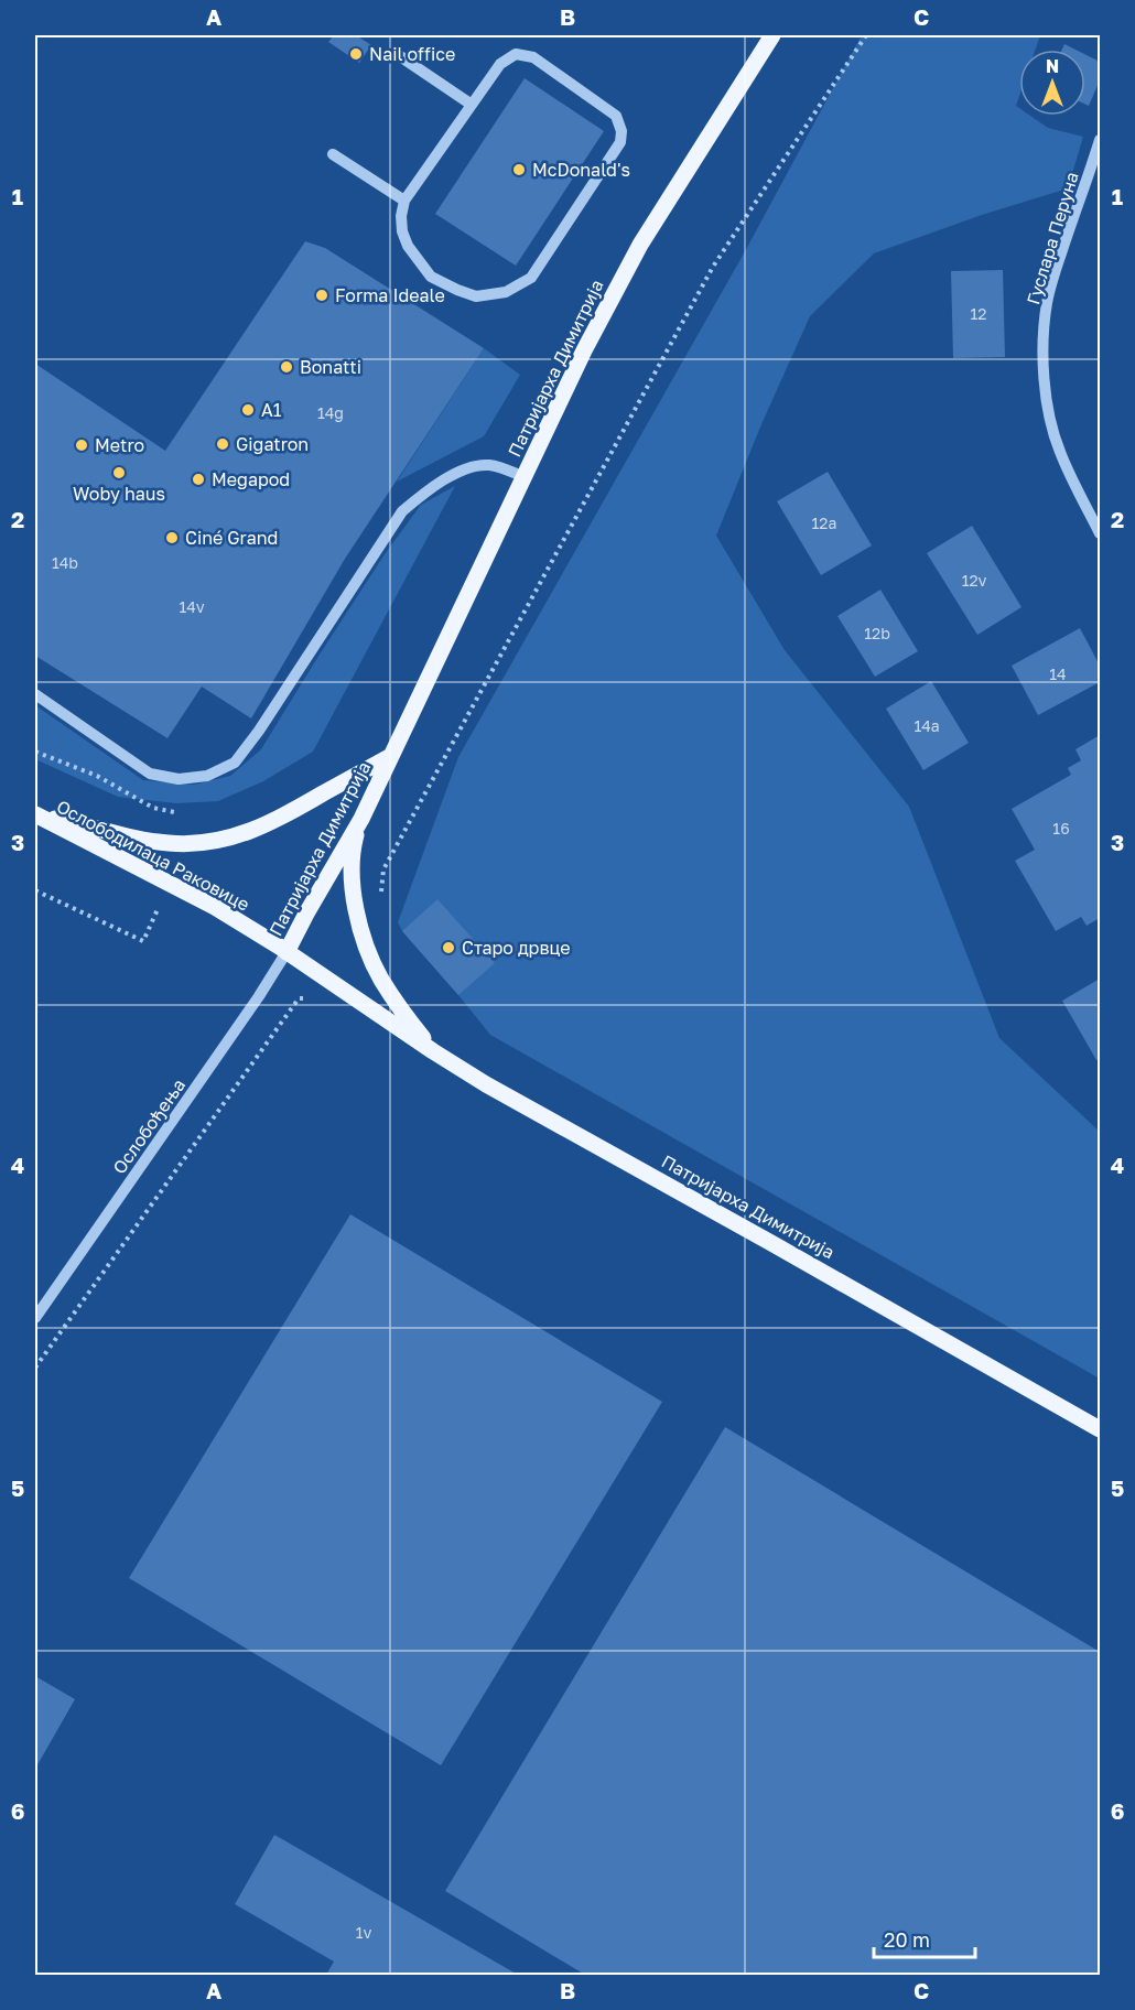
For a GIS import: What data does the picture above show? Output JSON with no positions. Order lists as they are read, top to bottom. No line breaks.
{"streets":{"main road":["Патријарха Димитрија","Ослободилаца Раковице"],"street":["Гуслара Перуна","Ослобођења"]},"crossings":[["Патријарха Димитрија","Ослободилаца Раковице"],["Патријарха Димитрија","Ослобођења"],["Ослободилаца Раковице","Ослобођења"]],"places":["Nail office","McDonald's","Forma Ideale","Bonatti","A1","Gigatron","Metro","Woby haus","Megapod","Ciné Grand","Старо дрвце"],"house_numbers":["12","14g","12a","14b","12v","14v","12b","14","14a","16","1v"],"scale_bar":"20 m","north":"top","grid":{"columns":["A","B","C"],"rows":["1","2","3","4","5","6"]}}
